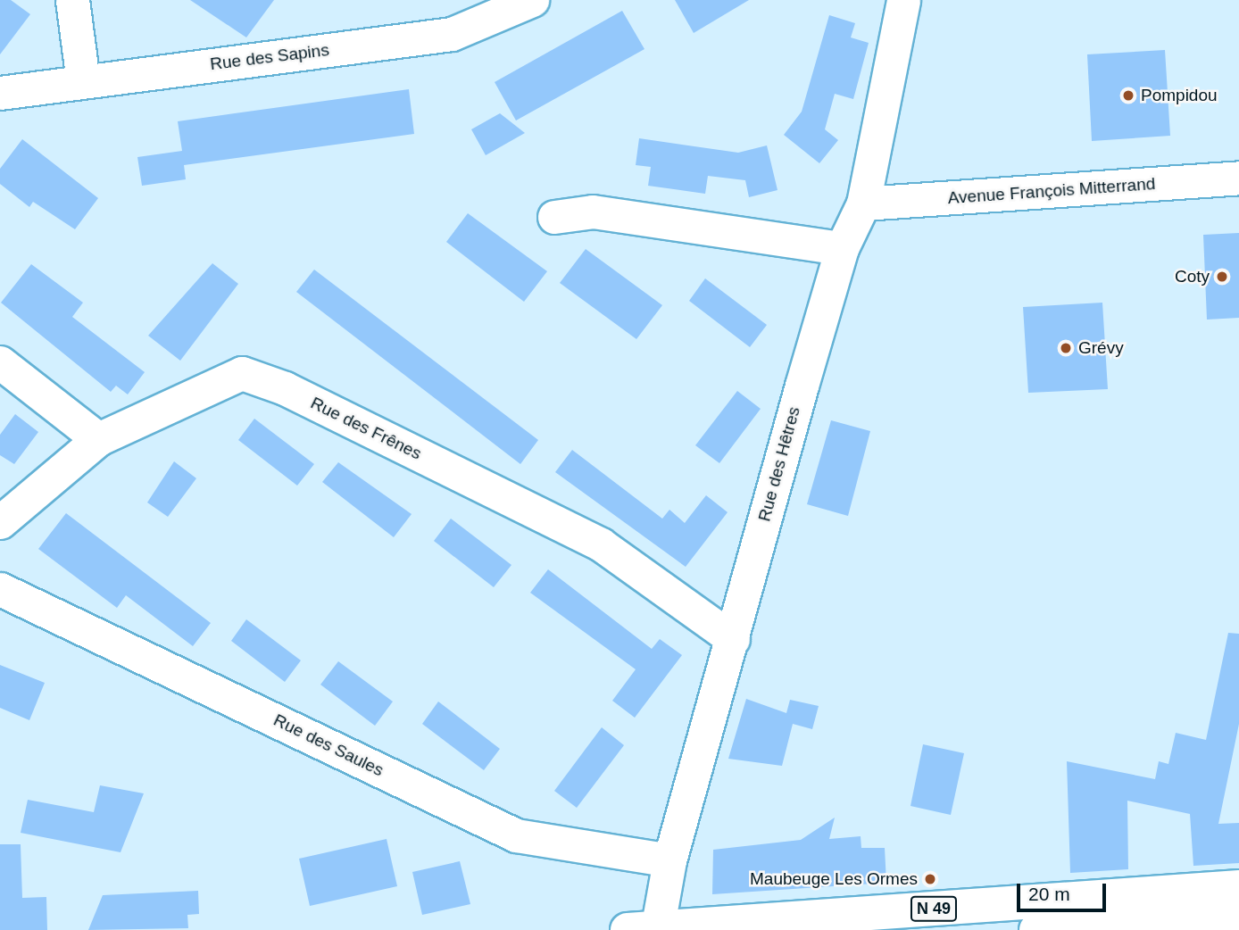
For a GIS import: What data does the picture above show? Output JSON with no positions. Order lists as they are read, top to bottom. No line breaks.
{"streets":{"main road":["N 49"],"street":["Rue des Sapins","Avenue François Mitterrand","Rue des Frênes","Rue des Hêtres","Rue des Saules"]},"crossings":[["Avenue François Mitterrand","Rue des Hêtres"],["Rue des Frênes","Rue des Hêtres"],["Rue des Hêtres","Rue des Saules"],["Rue des Hêtres","N 49"]],"places":["Pompidou","Coty","Grévy","Maubeuge Les Ormes"],"scale_bar":"20 m"}
